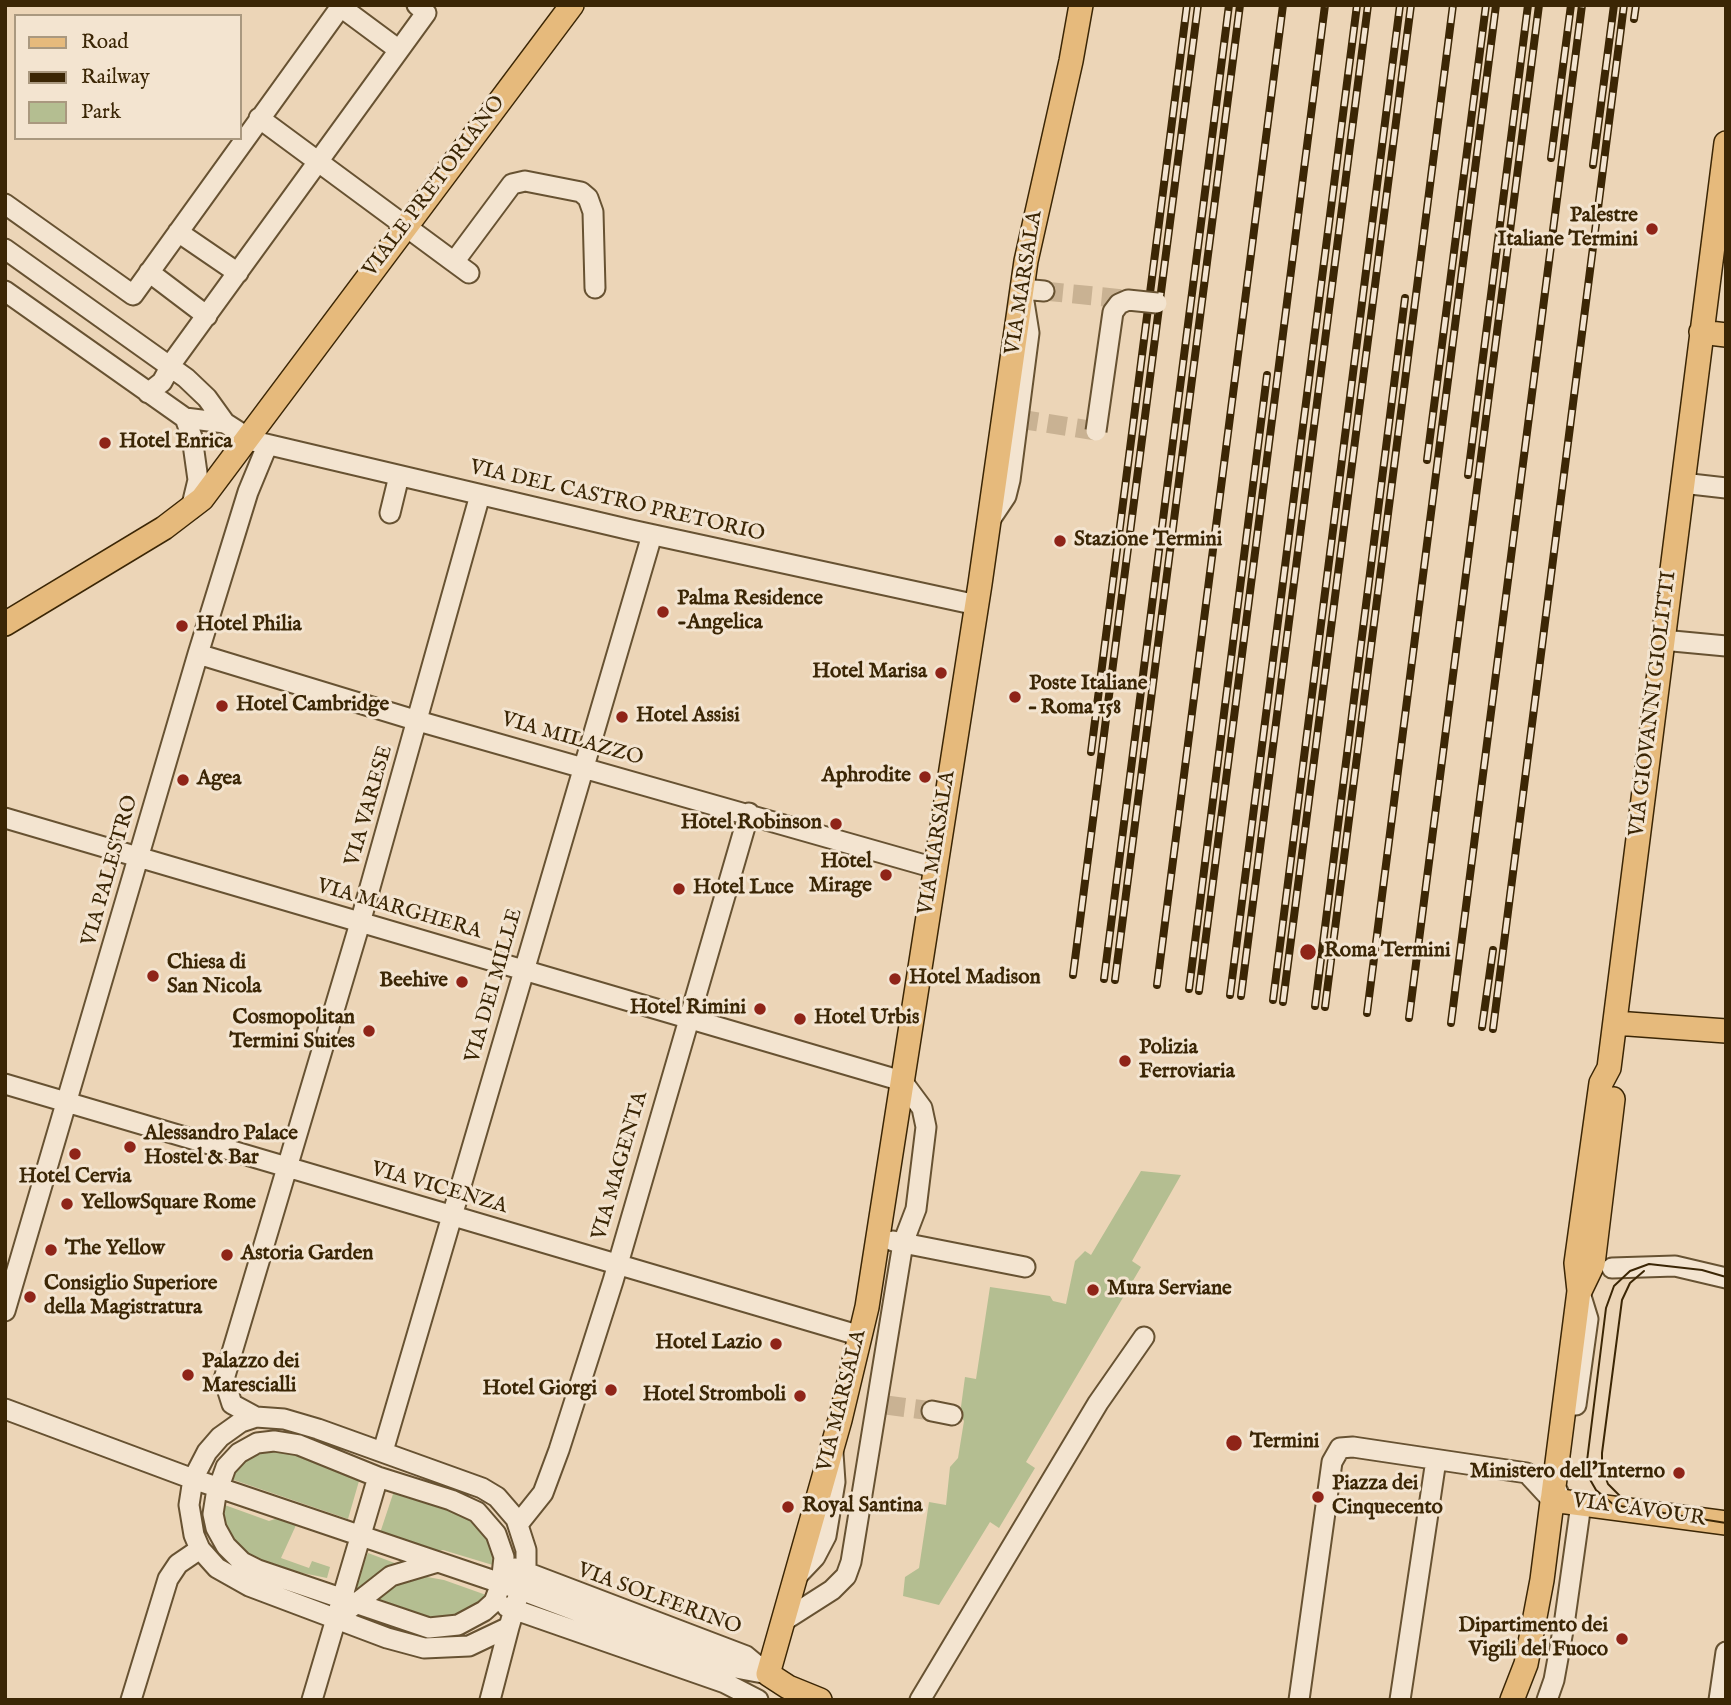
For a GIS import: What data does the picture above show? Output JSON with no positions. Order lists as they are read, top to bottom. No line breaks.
{"streets":{"main road":["VIALE PRETORIANO","VIA MARSALA","VIA GIOVANNI GIOLITTI","VIA CAVOUR"],"street":["VIA DEL CASTRO PRETORIO","VIA MILAZZO","VIA VARESE","VIA PALESTRO","VIA MARGHERA","VIA DEI MILLE","VIA MAGENTA","VIA VICENZA","VIA SOLFERINO"]},"crossings":[["VIALE PRETORIANO","VIA DEL CASTRO PRETORIO"],["VIALE PRETORIANO","VIA PALESTRO"],["VIA MARSALA","VIA DEL CASTRO PRETORIO"],["VIA MARSALA","VIA MILAZZO"],["VIA MARSALA","VIA MARGHERA"],["VIA MARSALA","VIA VICENZA"],["VIA MARSALA","VIA SOLFERINO"],["VIA DEL CASTRO PRETORIO","VIA VARESE"],["VIA DEL CASTRO PRETORIO","VIA PALESTRO"],["VIA DEL CASTRO PRETORIO","VIA DEI MILLE"],["VIA MILAZZO","VIA VARESE"],["VIA MILAZZO","VIA PALESTRO"],["VIA MILAZZO","VIA DEI MILLE"],["VIA MILAZZO","VIA MAGENTA"],["VIA VARESE","VIA MARGHERA"],["VIA VARESE","VIA VICENZA"],["VIA PALESTRO","VIA MARGHERA"],["VIA PALESTRO","VIA VICENZA"],["VIA MARGHERA","VIA DEI MILLE"],["VIA MARGHERA","VIA MAGENTA"],["VIA DEI MILLE","VIA VICENZA"],["VIA MAGENTA","VIA VICENZA"]],"places":["Palestre Italiane Termini","Hotel Enrica","Stazione Termini","Palma Residence -Angelica","Hotel Philia","Hotel Marisa","Poste Italiane – Roma 158","Hotel Cambridge","Hotel Assisi","Aphrodite","Agea","Hotel Robinson","Hotel Mirage","Hotel Luce","Roma Termini","Chiesa di San Nicola","Hotel Madison","Beehive","Hotel Rimini","Hotel Urbis","Cosmopolitan Termini Suites","Polizia Ferroviaria","Alessandro Palace Hostel & Bar","Hotel Cervia","YellowSquare Rome","The Yellow","Astoria Garden","Mura Serviane","Consiglio Superiore della Magistratura","Hotel Lazio","Palazzo dei Marescialli","Hotel Giorgi","Hotel Stromboli","Termini","Ministero dell'Interno","Piazza dei Cinquecento","Royal Santina","Dipartimento dei Vigili del Fuoco"],"legend":["Road","Railway","Park"]}
